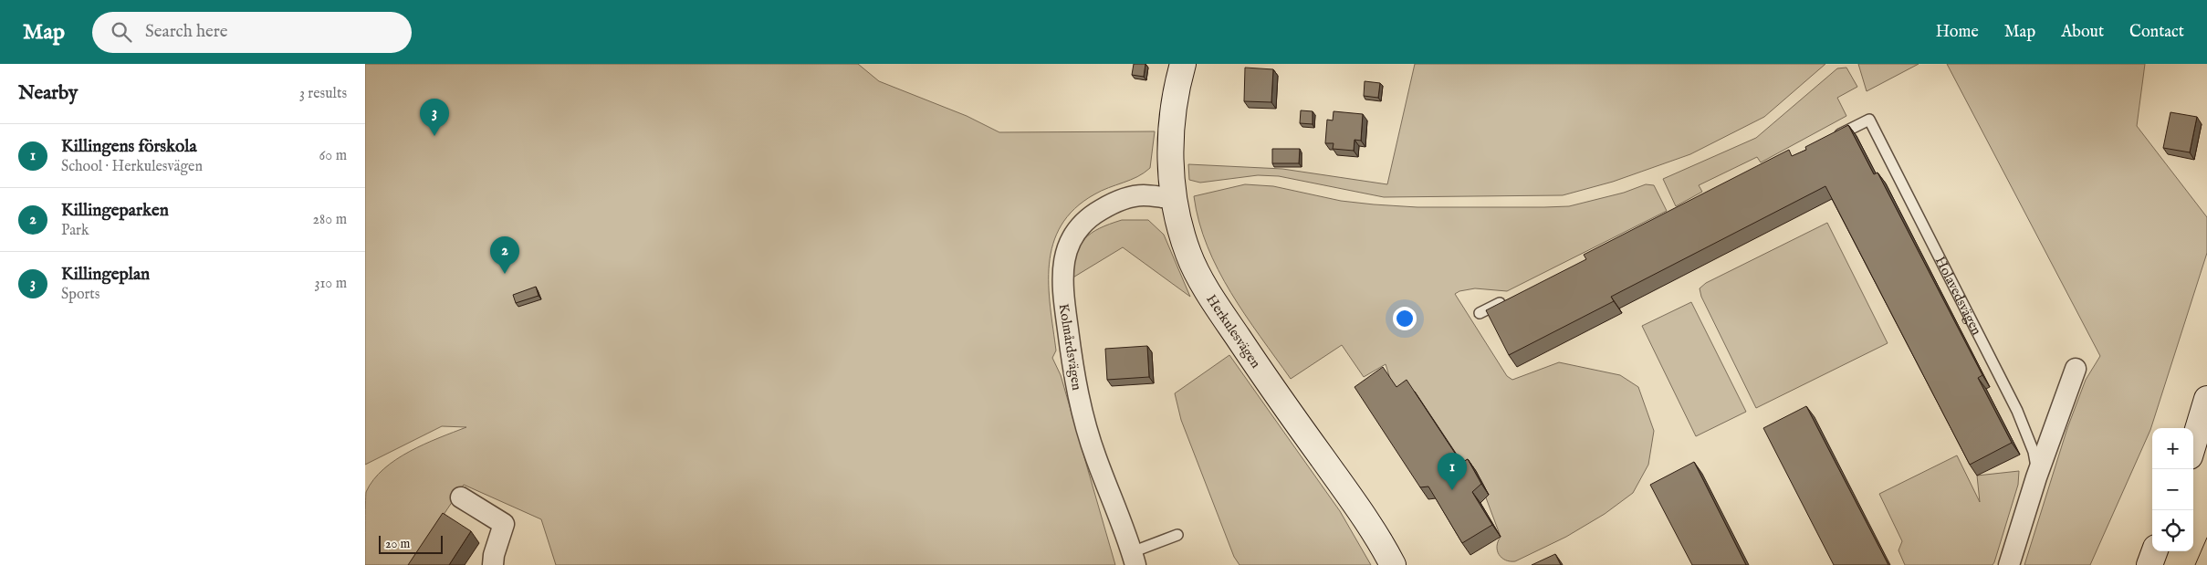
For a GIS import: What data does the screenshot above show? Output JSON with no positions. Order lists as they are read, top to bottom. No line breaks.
{"streets":{"street":["Holavedsvägen","Herkulesvägen","Kolmårdsvägen"]},"crossings":[["Herkulesvägen","Kolmårdsvägen"]],"scale_bar":"20 m","page":{"header":"Map","search":"Search here","nav":["Home","Map","About","Contact"],"heading":["Nearby","3 results"],"pins":["3","2","1"],"list":[{"mark":"1","name":"Killingens förskola","note":"School · Herkulesvägen","value":"60 m"},{"mark":"2","name":"Killingeparken","note":"Park","value":"280 m"},{"mark":"3","name":"Killingeplan","note":"Sports","value":"310 m"}],"map_buttons":["+","−"],"scale":"20 m"}}
